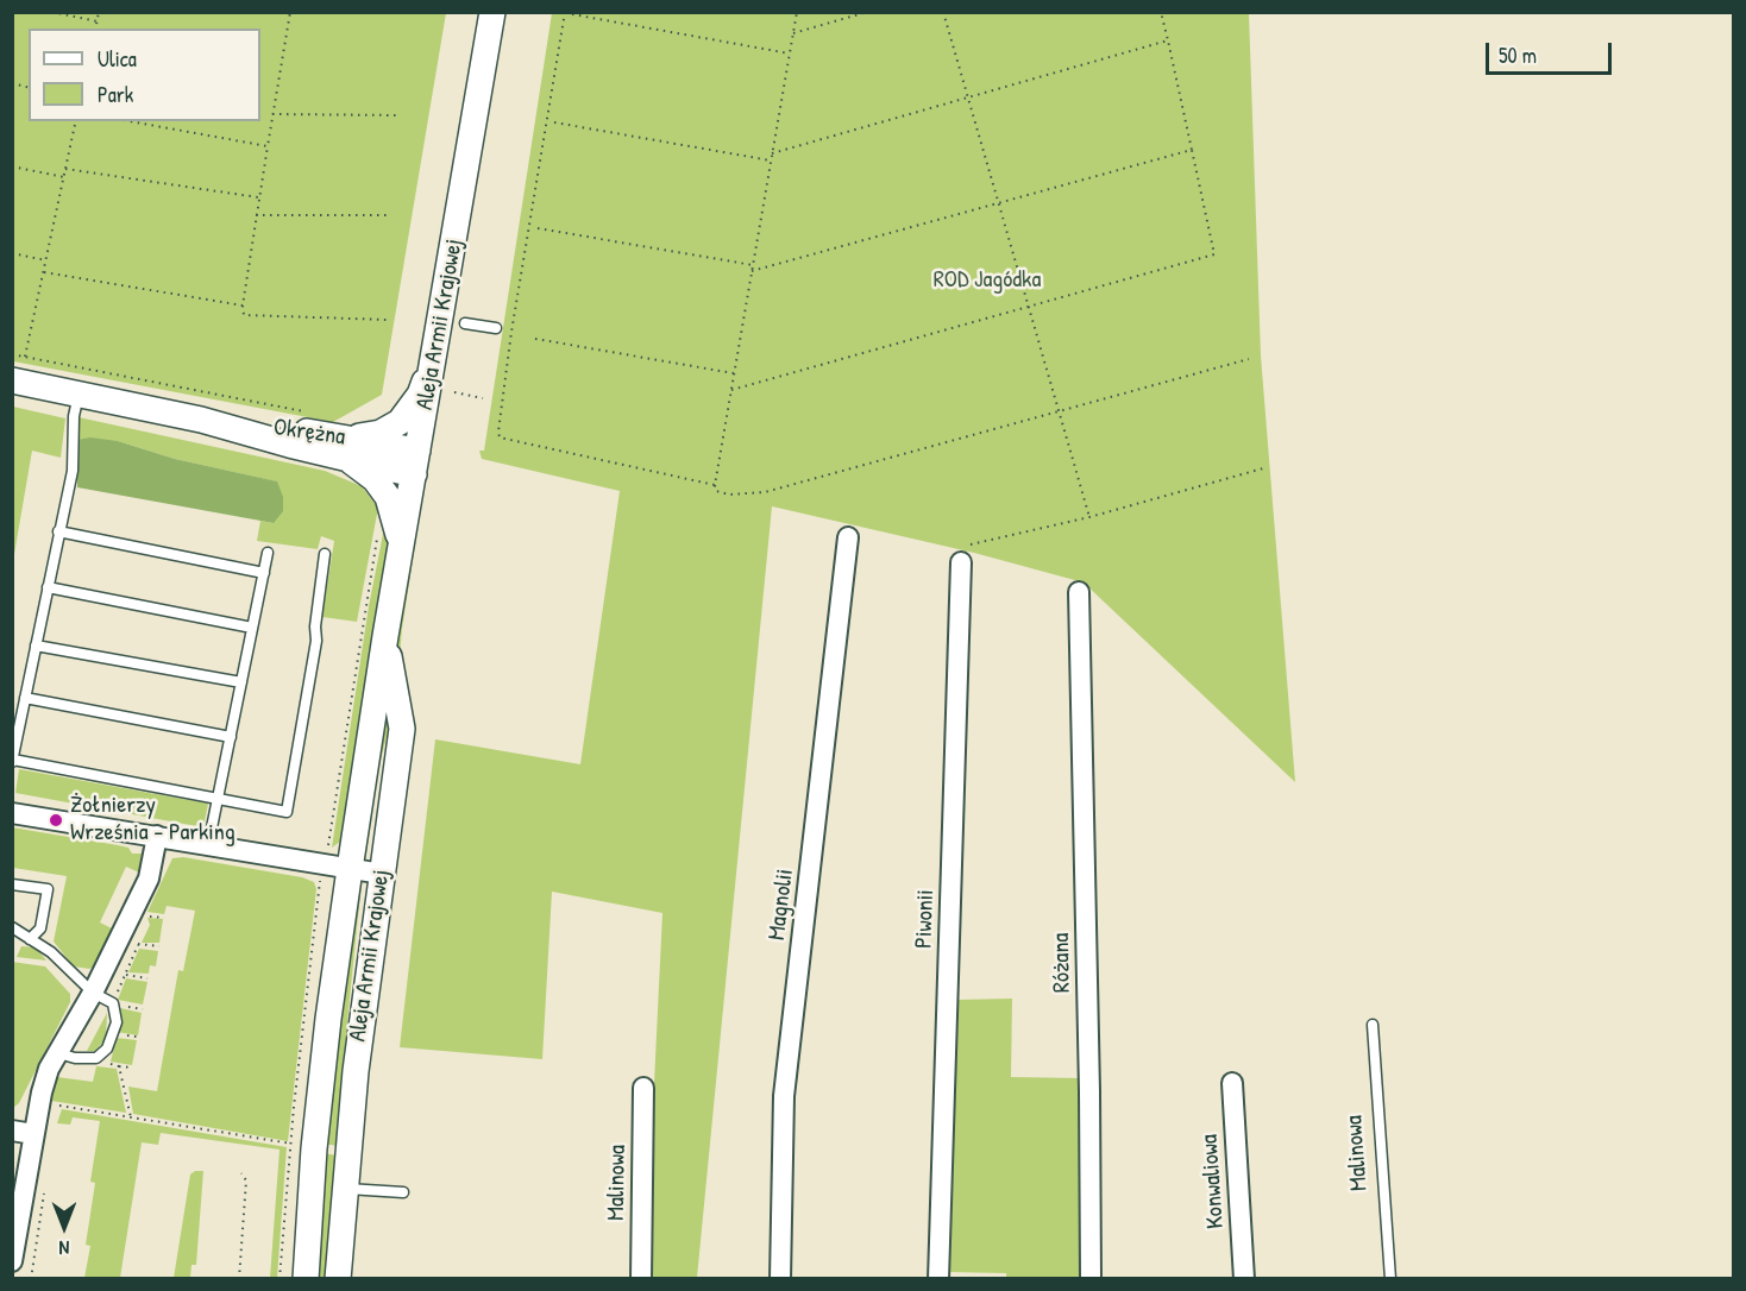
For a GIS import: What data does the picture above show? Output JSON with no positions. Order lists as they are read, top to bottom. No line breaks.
{"streets":{"street":["Aleja Armii Krajowej","Okrężna","Magnolii","Piwonii","Różana","Malinowa","Konwaliowa"]},"crossings":[["Aleja Armii Krajowej","Okrężna"]],"parks":["ROD Jagódka"],"places":["Żołnierzy Września - Parking"],"legend":["Ulica","Park"],"scale_bar":"50 m","north":"bottom"}
